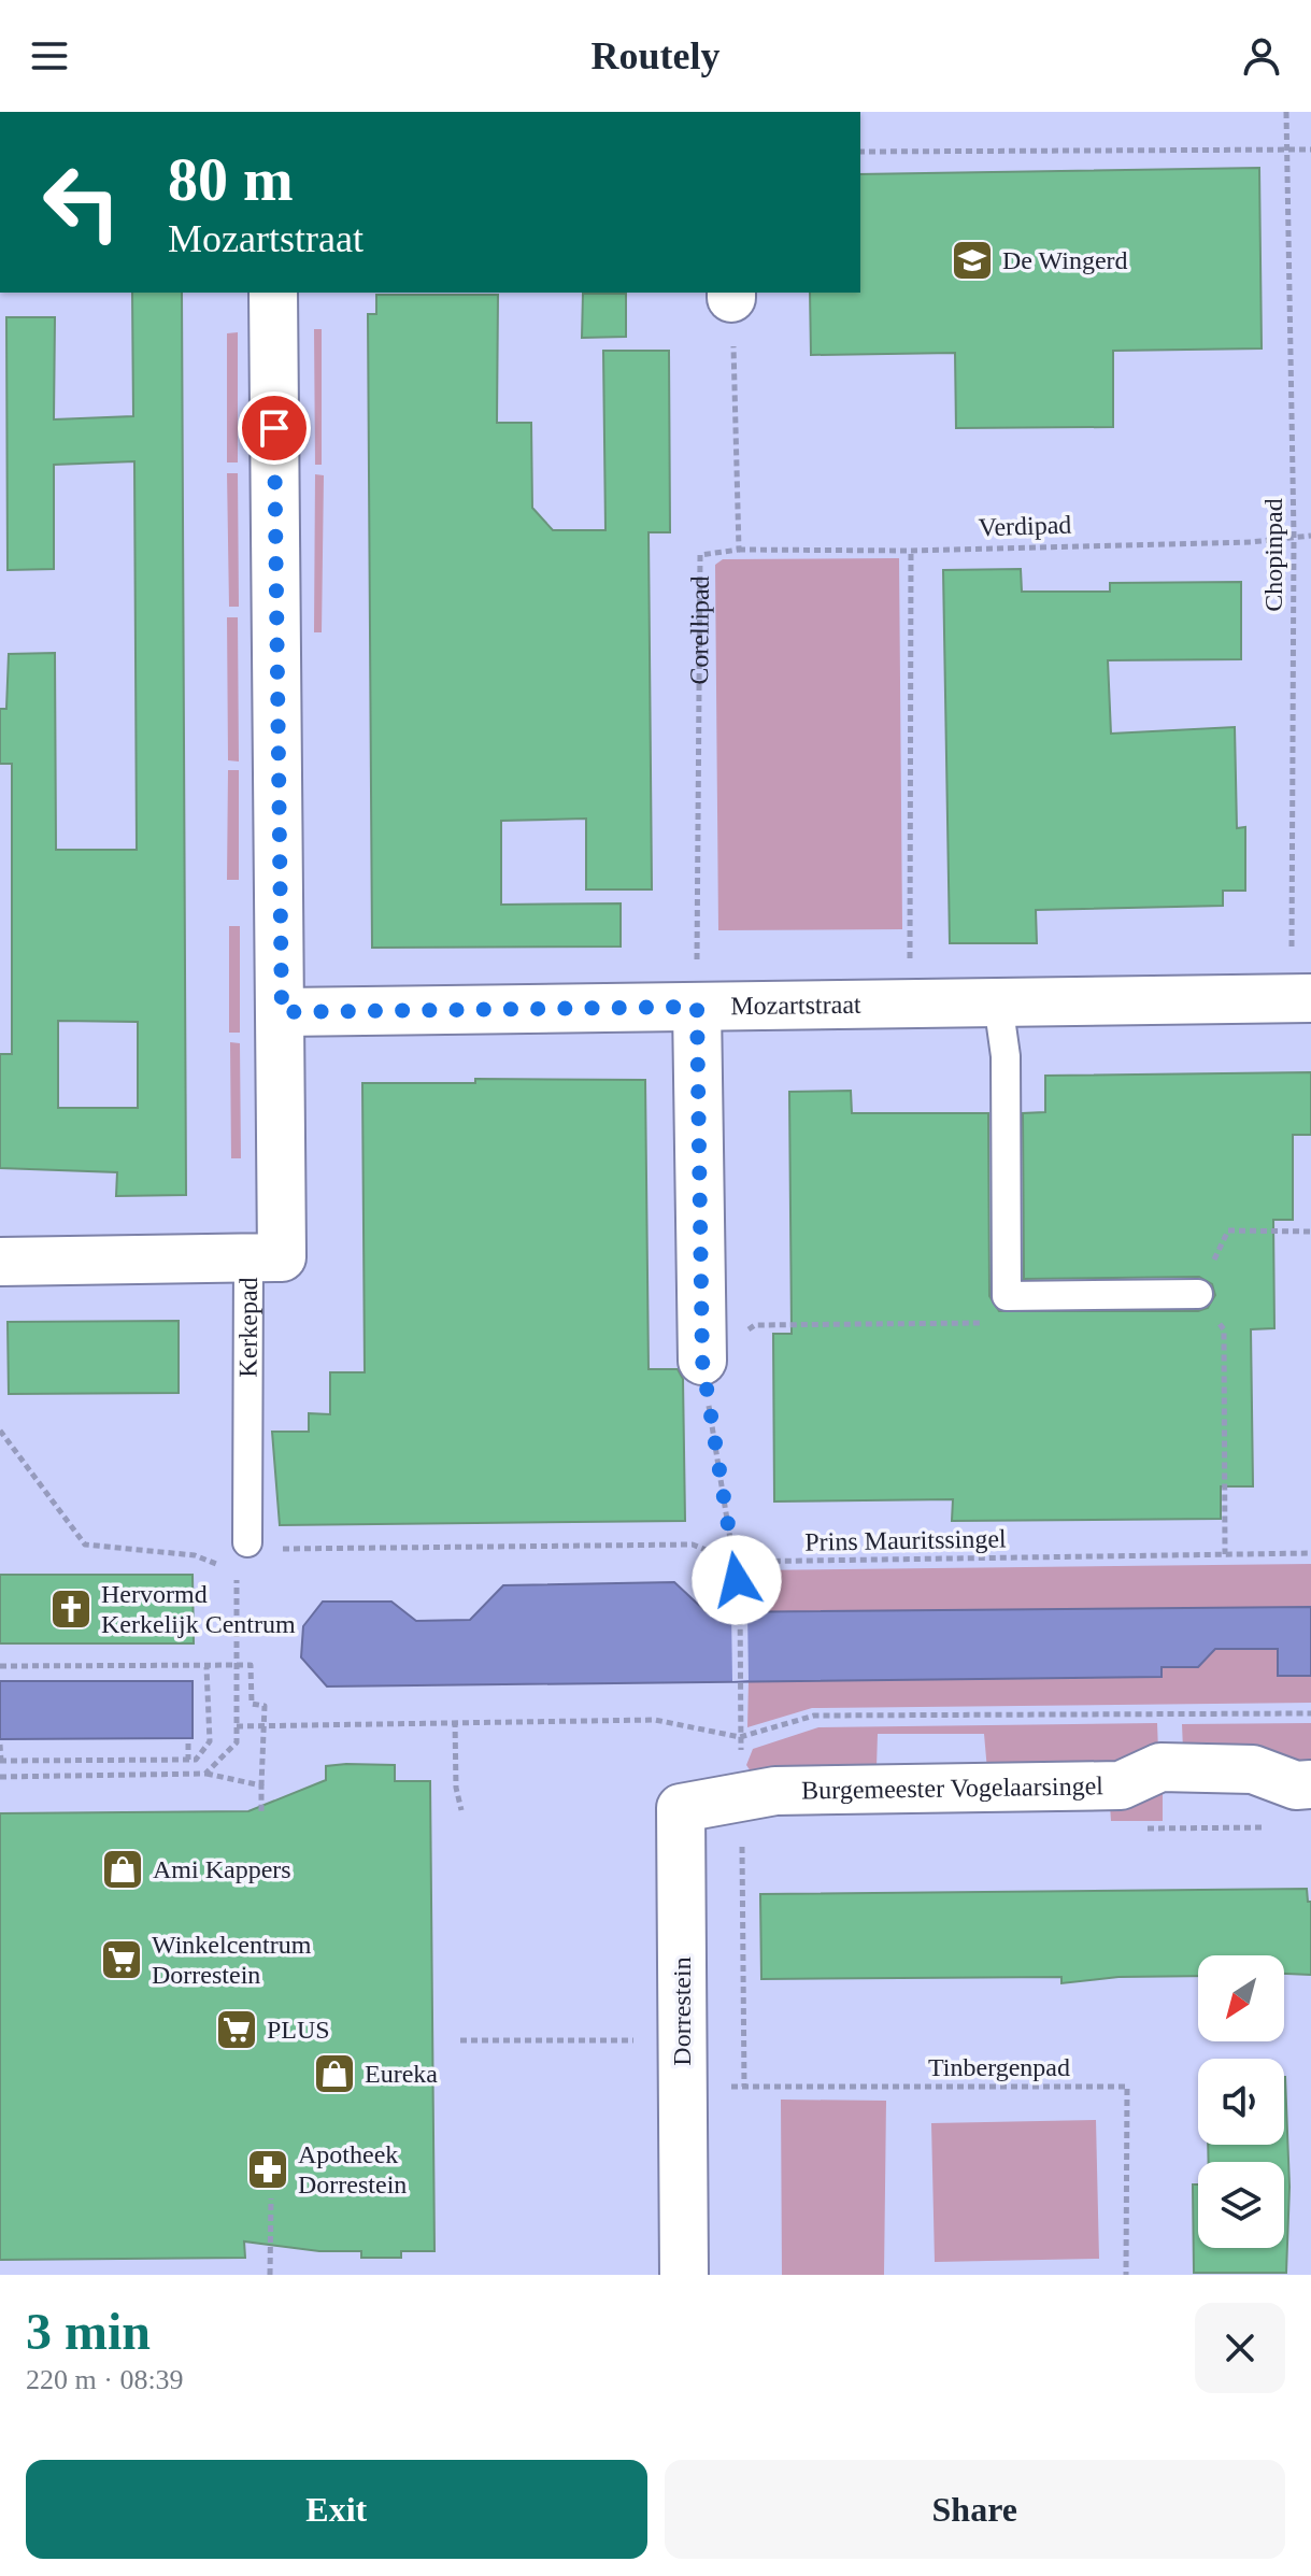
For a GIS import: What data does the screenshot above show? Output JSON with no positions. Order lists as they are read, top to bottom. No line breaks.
{"streets":{"street":["Mozartstraat","Kerkepad","Burgemeester Vogelaarsingel","Dorrestein"],"path":["Verdipad","Chopinpad","Corellipad","Prins Mauritssingel","Tinbergenpad"]},"crossings":[["Verdipad","Chopinpad"],["Verdipad","Corellipad"],["Chopinpad","Mozartstraat"],["Corellipad","Mozartstraat"],["Kerkepad","Prins Mauritssingel"],["Burgemeester Vogelaarsingel","Dorrestein"],["Dorrestein","Tinbergenpad"]],"places":{"school or university":["De Wingerd"],"church":["Hervormd Kerkelijk Centrum"],"shop":["Ami Kappers","Eureka"],"supermarket":["Winkelcentrum Dorrestein","PLUS"],"pharmacy":["Apotheek Dorrestein"]},"north":"bottom left","page":{"header":"Routely","turn":["80 m","Mozartstraat"],"heading":["3 min","220 m · 08:39"],"buttons":["Exit","Share"]}}
